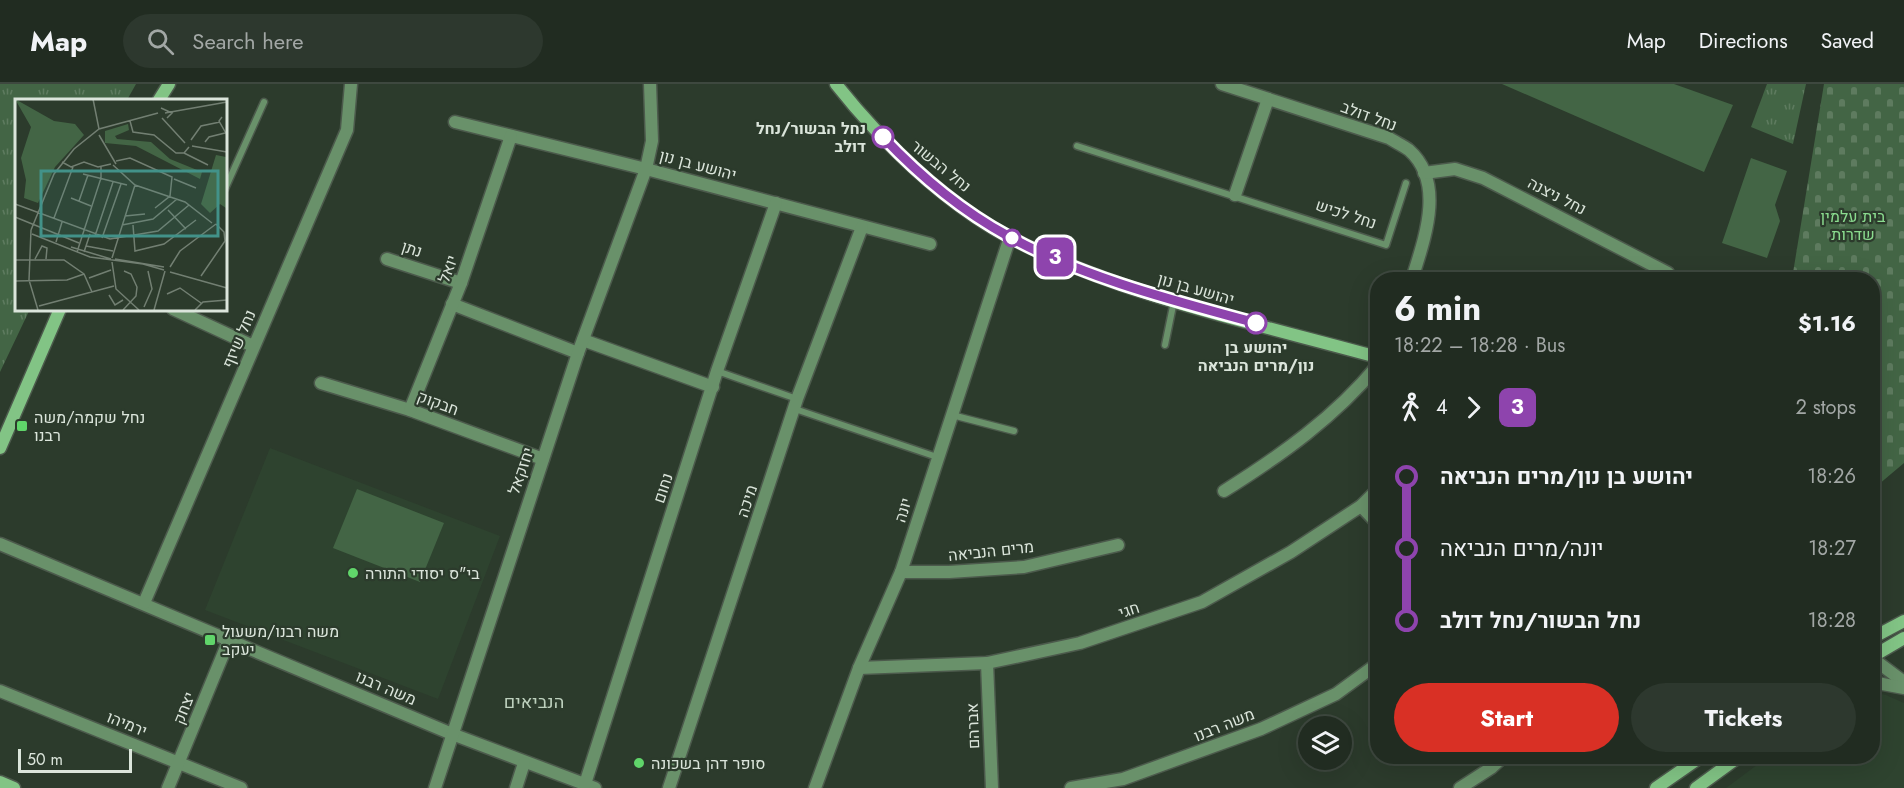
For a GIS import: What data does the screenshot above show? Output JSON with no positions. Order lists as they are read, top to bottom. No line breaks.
{"streets":{"street":["נחל דולב","יהושע בן נון","נחל הבשור","נחל ניצנה","נתן","יואל","נחל שיזף","חבקוק","יחזקאל","נחום","מיכה","יונה","מרים הנביאה","חגי","משה רבנו","יצחק","ירמיהו","אברהם"],"lane":["נחל לכיש"]},"crossings":[["נחל דולב","נחל ניצנה"],["יהושע בן נון","נחל הבשור"],["יהושע בן נון","יואל"],["יהושע בן נון","יחזקאל"],["יהושע בן נון","נחום"],["יהושע בן נון","מיכה"],["יהושע בן נון","יונה"],["נחל הבשור","יונה"],["נתן","יואל"],["יואל","חבקוק"],["נחל שיזף","משה רבנו"],["חבקוק","יחזקאל"],["יחזקאל","משה רבנו"],["נחום","משה רבנו"],["יונה","מרים הנביאה"],["יונה","חגי"],["חגי","אברהם"],["משה רבנו","יצחק"],["יצחק","ירמיהו"]],"districts":["הנביאים"],"parks":["בית עלמין שדרות"],"places":{"other":["נחל הבשור/נחל דולב","יהושע בן נון/מרים הנביאה","בי\"ס יסודי התורה","סופר דהן בשכונה"],"transit":["נחל שקמה/משה רבנו","משה רבנו/משעול יעקב"]},"lines":["bus line 3"],"scale_bar":"50 m","page":{"header":"Map","search":"Search here","nav":["Map","Directions","Saved"],"on_map":"3","heading":["6 min","18:22 – 18:28 · Bus","$1.16"],"legs":["4","3","2 stops"],"list":[{"name":"יהושע בן נון/מרים הנביאה","value":"18:26"},{"name":"יונה/מרים הנביאה","value":"18:27"},{"name":"נחל הבשור/נחל דולב","value":"18:28"}],"buttons":["Start","Tickets"],"scale":"50 m"}}
